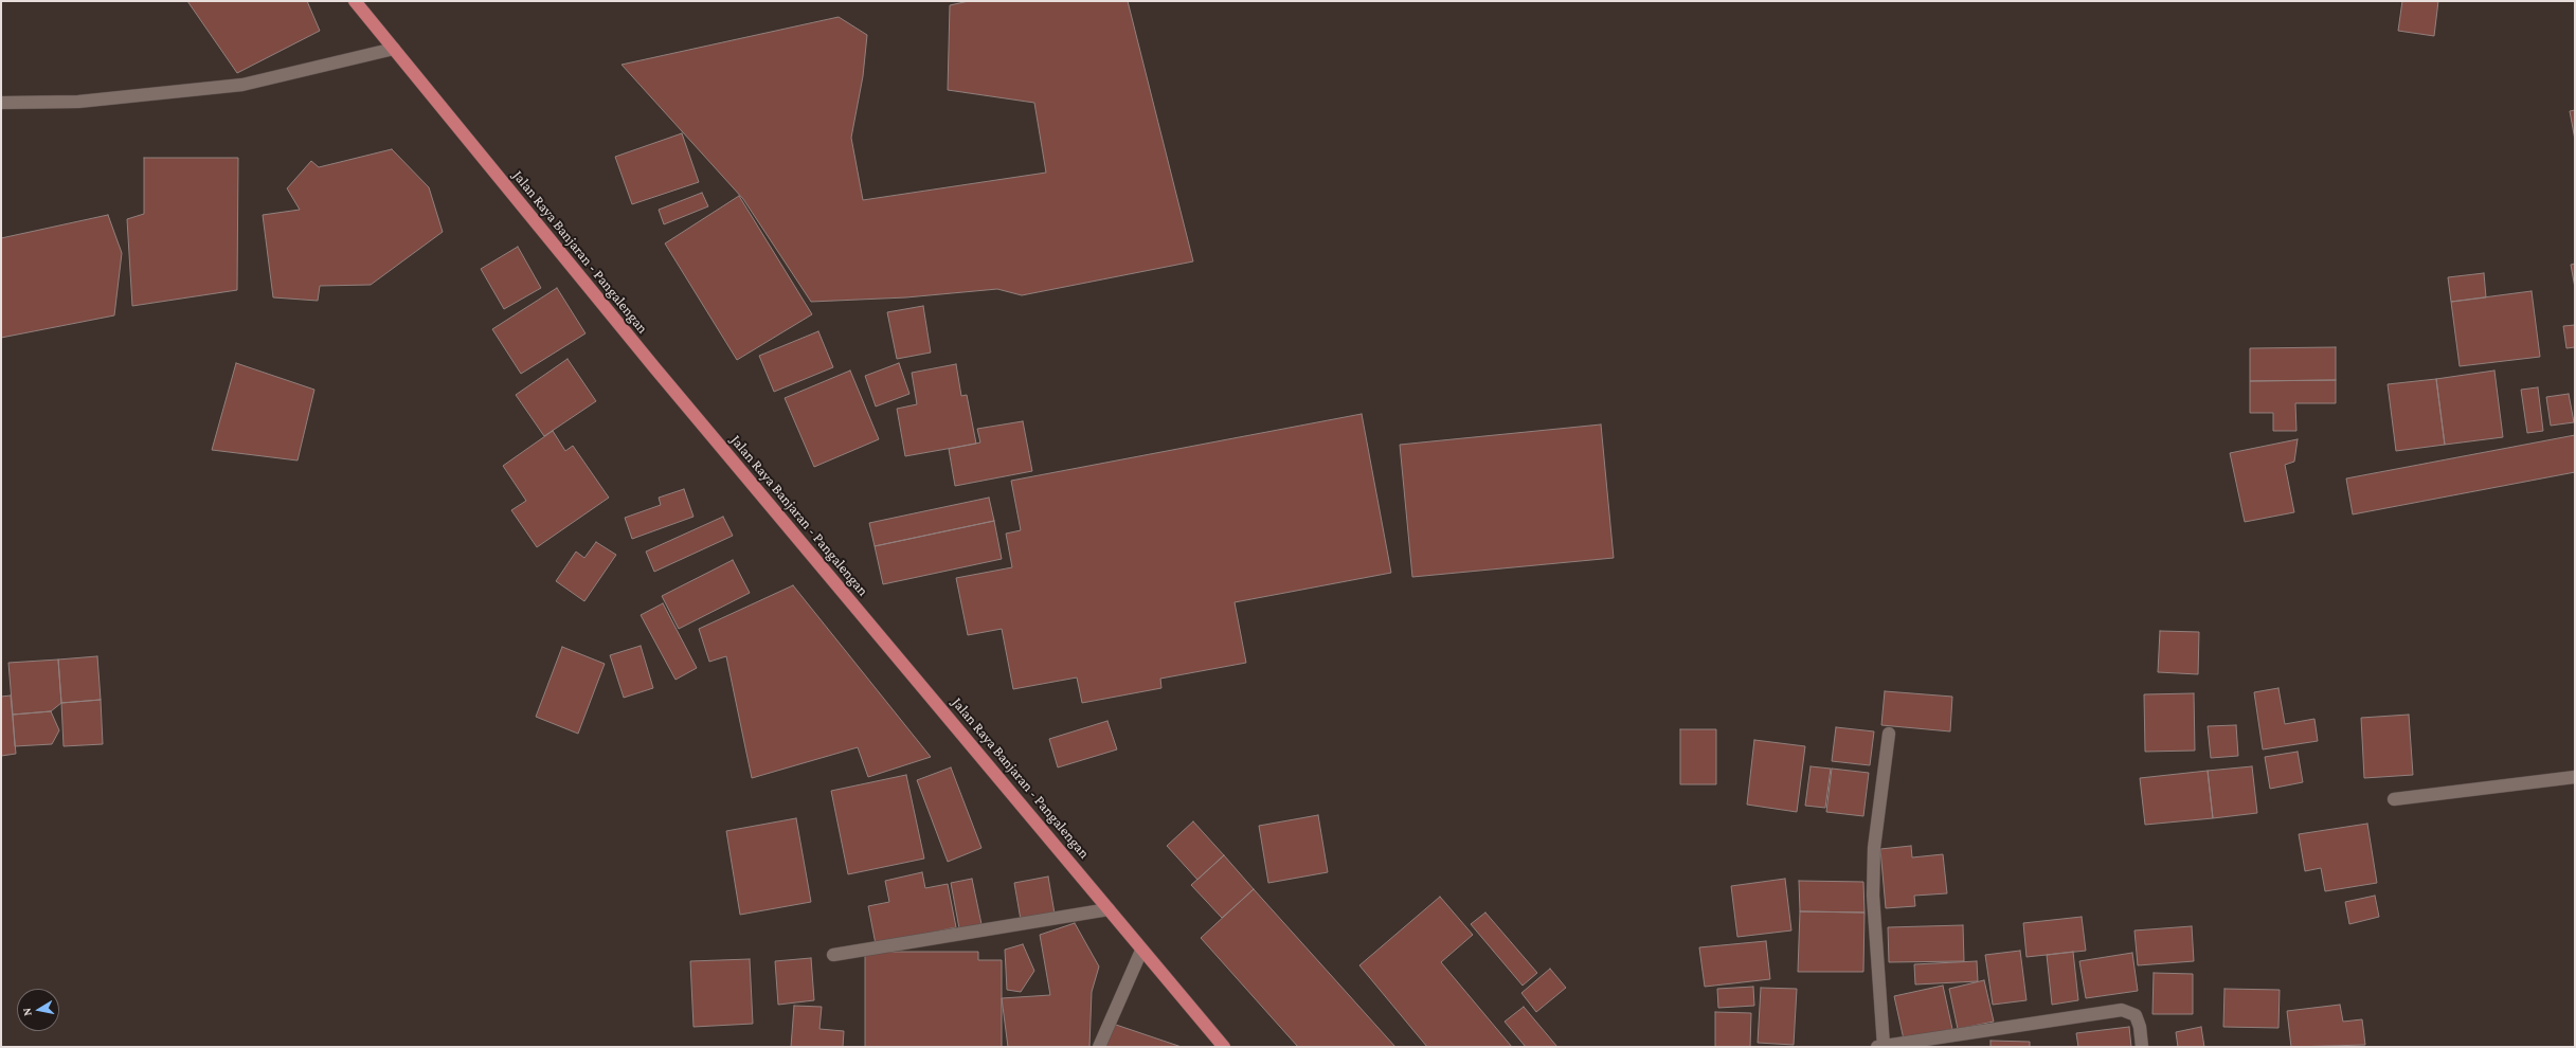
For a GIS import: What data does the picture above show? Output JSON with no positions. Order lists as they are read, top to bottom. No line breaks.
{"streets":{"main road":["Jalan Raya Banjaran - Pangalengan"]},"north":"left"}
